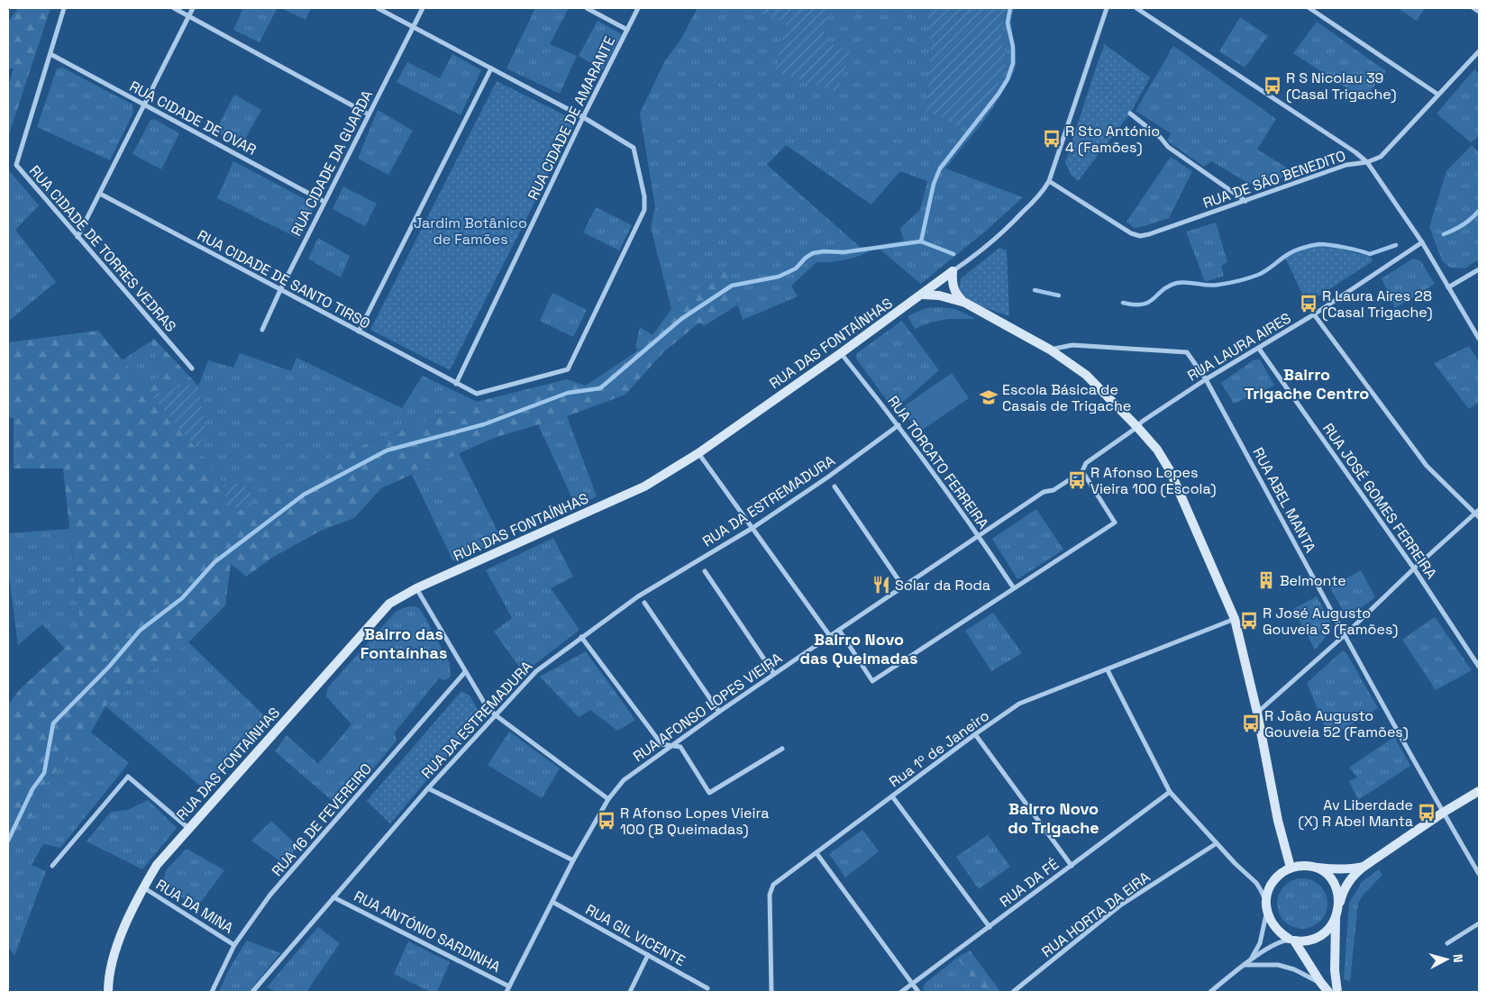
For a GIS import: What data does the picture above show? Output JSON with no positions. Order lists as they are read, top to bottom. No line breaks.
{"streets":{"street":["RUA CIDADE DE OVAR","RUA CIDADE DE AMARANTE","RUA CIDADE DA GUARDA","RUA DE SÃO BENEDITO","RUA CIDADE DE TORRES VEDRAS","RUA CIDADE DE SANTO TIRSO","RUA DAS FONTAÍNHAS","RUA LAURA AIRES","RUA TORCATO FERREIRA","RUA ABEL MANTA","RUA DA ESTREMADURA","RUA JOSÉ GOMES FERREIRA","RUA AFONSO LOPES VIEIRA","Rua 1º de Janeiro","RUA 16 DE FEVEREIRO","RUA DA FÉ","RUA DA MINA","RUA HORTA DA EIRA","RUA ANTÓNIO SARDINHA","RUA GIL VICENTE"]},"crossings":[["RUA CIDADE DE OVAR","RUA CIDADE DA GUARDA"],["RUA CIDADE DE OVAR","RUA CIDADE DE TORRES VEDRAS"],["RUA CIDADE DE AMARANTE","RUA CIDADE DE SANTO TIRSO"],["RUA CIDADE DA GUARDA","RUA CIDADE DE SANTO TIRSO"],["RUA DE SÃO BENEDITO","RUA DAS FONTAÍNHAS"],["RUA DAS FONTAÍNHAS","RUA TORCATO FERREIRA"],["RUA DAS FONTAÍNHAS","RUA DA MINA"],["RUA LAURA AIRES","RUA ABEL MANTA"],["RUA LAURA AIRES","RUA JOSÉ GOMES FERREIRA"],["RUA LAURA AIRES","RUA AFONSO LOPES VIEIRA"],["RUA TORCATO FERREIRA","RUA DA ESTREMADURA"],["RUA TORCATO FERREIRA","RUA AFONSO LOPES VIEIRA"],["RUA DA ESTREMADURA","RUA ANTÓNIO SARDINHA"],["RUA AFONSO LOPES VIEIRA","RUA ANTÓNIO SARDINHA"],["RUA AFONSO LOPES VIEIRA","RUA GIL VICENTE"],["RUA 16 DE FEVEREIRO","RUA DA MINA"]],"districts":["Bairro Trigache Centro","Bairro das Fontaínhas","Bairro Novo das Queimadas","Bairro Novo do Trigache"],"parks":["Jardim Botânico de Famões"],"places":{"bus stop":["R S Nicolau 39 (Casal Trigache)","R Sto António 4 (Famões)","R Laura Aires 28 (Casal Trigache)","R Afonso Lopes Vieira 100 (Escola)","R José Augusto Gouveia 3 (Famões)","R João Augusto Gouveia 52 (Famões)","Av Liberdade (X) R Abel Manta","R Afonso Lopes Vieira 100 (B Queimadas)"],"school or university":["Escola Básica de Casais de Trigache"],"building":["Belmonte"],"restaurant":["Solar da Roda"]},"north":"right"}
